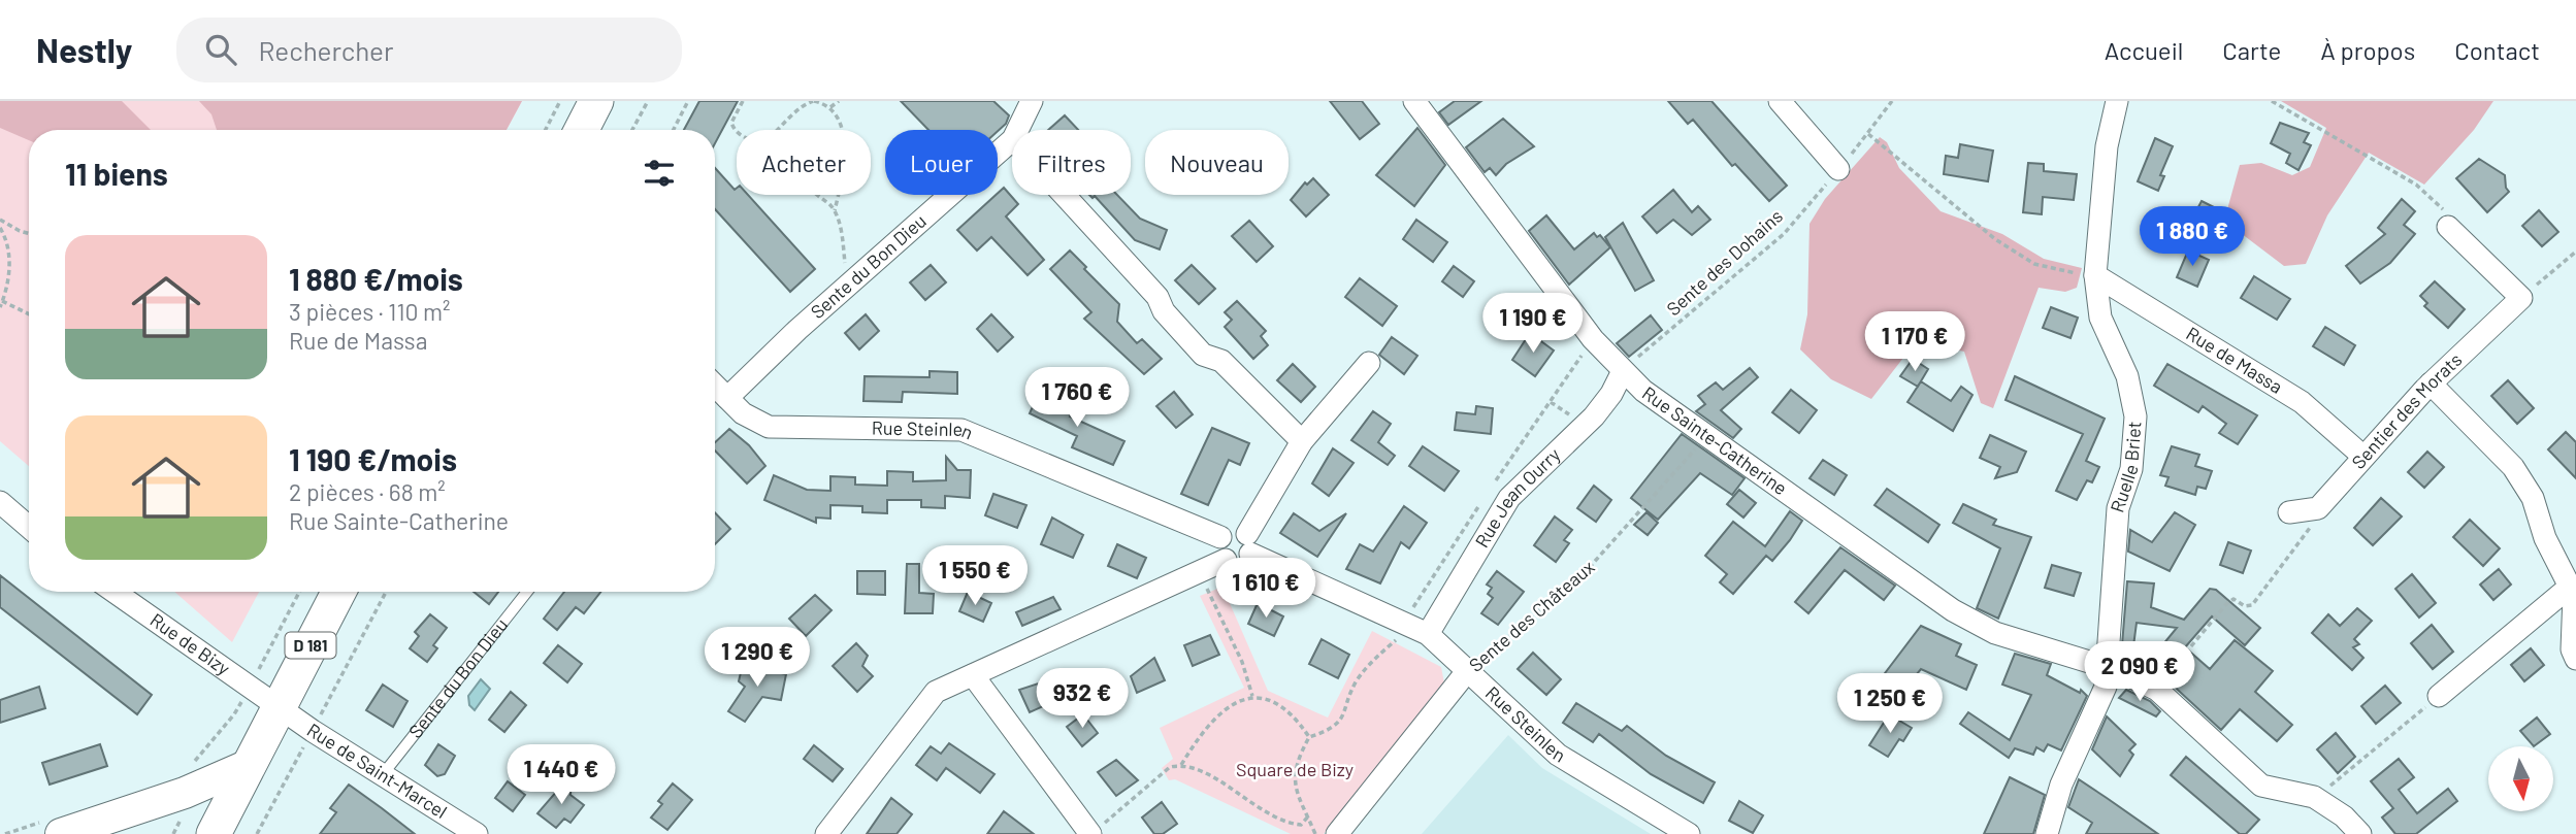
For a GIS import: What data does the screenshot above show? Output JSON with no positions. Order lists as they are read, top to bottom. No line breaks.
{"streets":{"main road":["D 181"],"street":["Sente du Bon Dieu","Rue de Massa","Sentier des Morats","Rue Steinlen","Rue Sainte-Catherine","Ruelle Briet","Rue Jean Ourry","Sente des Châteaux","Rue de Bizy","Rue de Saint-Marcel"],"path":["Sente des Dohains"]},"crossings":[["Sente des Dohains","Rue Sainte-Catherine"],["Sente des Dohains","Rue Jean Ourry"],["Sente du Bon Dieu","Rue Steinlen"],["Sente du Bon Dieu","Rue de Saint-Marcel"],["Rue de Massa","Sentier des Morats"],["Rue de Massa","Ruelle Briet"],["Rue Steinlen","Rue Jean Ourry"],["Rue Steinlen","Sente des Châteaux"],["Rue Sainte-Catherine","Ruelle Briet"],["Rue Sainte-Catherine","Rue Jean Ourry"],["Rue Sainte-Catherine","Sente des Châteaux"],["Rue de Bizy","D 181"],["Rue de Bizy","Rue de Saint-Marcel"],["D 181","Rue de Saint-Marcel"]],"parks":["Square de Bizy"],"north":"bottom","page":{"header":"Nestly","search":"Rechercher","nav":["Accueil","Carte","À propos","Contact"],"chip":["Acheter","Louer","Filtres","Nouveau"],"heading":"11 biens","price":["1 880 €","1 190 €","1 170 €","1 760 €","1 550 €","1 610 €","1 290 €","2 090 €","932 €","1 250 €","1 440 €"],"list":[{"name":"1 880 €/mois","note":"3 pièces · 110 m² · Rue de Massa"},{"name":"1 190 €/mois","note":"2 pièces · 68 m² · Rue Sainte-Catherine"}]}}
